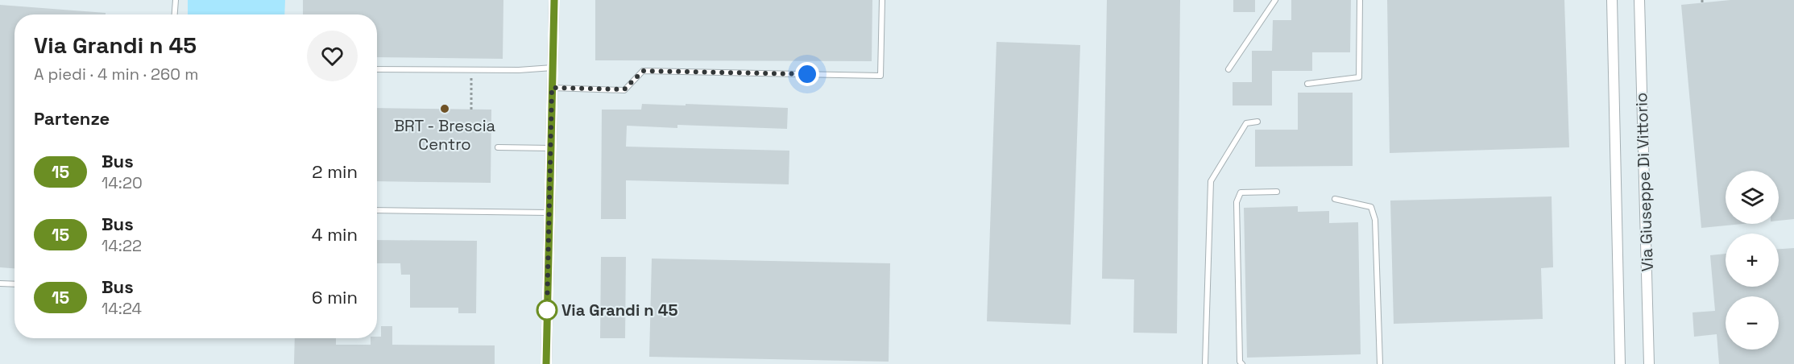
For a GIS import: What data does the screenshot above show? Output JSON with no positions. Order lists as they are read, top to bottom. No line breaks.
{"streets":{"street":["Via Giuseppe Di Vittorio"]},"places":["BRT - Brescia Centro","Via Grandi n 45"],"lines":["bus line 15"],"page":{"heading":[["Via Grandi n 45","A piedi · 4 min · 260 m"],"Partenze"],"list":[{"mark":"15","name":"Bus","note":"14:20","value":"2 min"},{"mark":"15","name":"Bus","note":"14:22","value":"4 min"},{"mark":"15","name":"Bus","note":"14:24","value":"6 min"}],"map_buttons":["+","−"]}}
